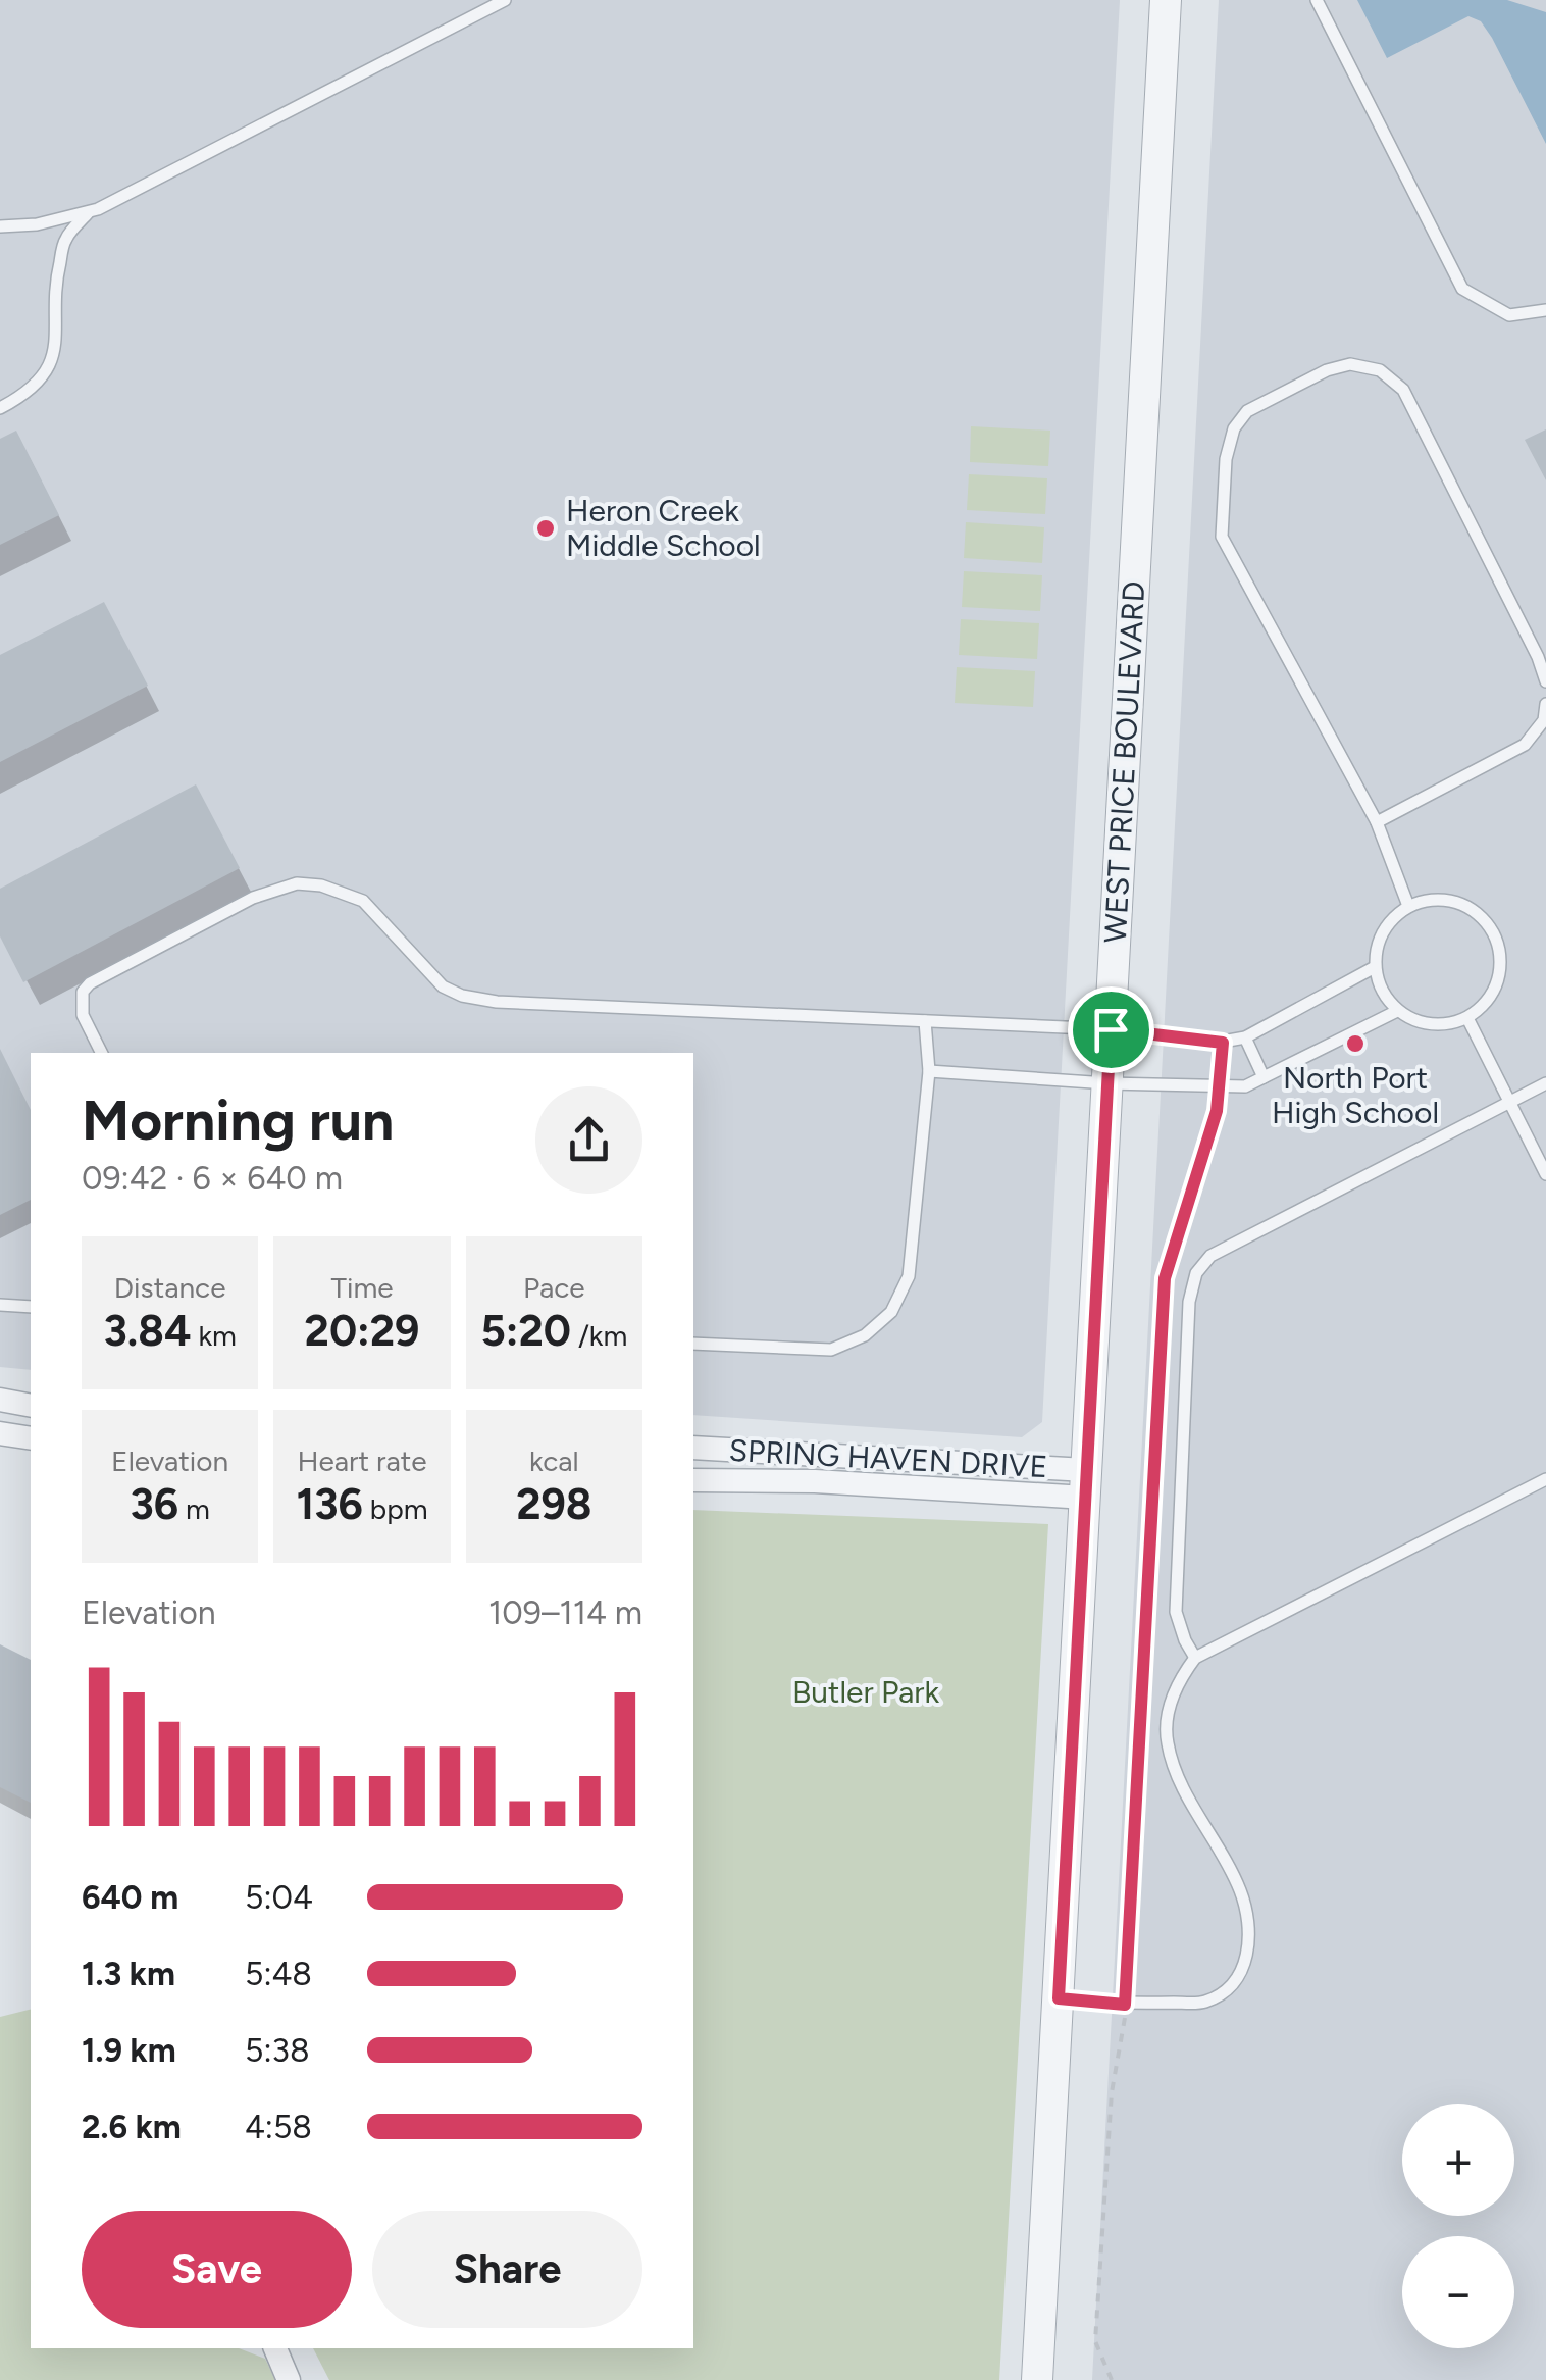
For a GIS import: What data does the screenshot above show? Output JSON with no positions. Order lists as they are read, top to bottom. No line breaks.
{"streets":{"street":["WEST PRICE BOULEVARD","SPRING HAVEN DRIVE"]},"crossings":[["WEST PRICE BOULEVARD","SPRING HAVEN DRIVE"]],"parks":["Butler Park"],"places":["Heron Creek Middle School","North Port High School"],"page":{"heading":["Morning run","09:42 · 6 × 640 m"],"stats":[["Distance","3.84 km"],["Time","20:29"],["Pace","5:20 /km"],["Elevation","36 m"],["Heart rate","136 bpm"],["kcal","298"]],"chart":["Elevation","109–114 m"],"list":[{"name":"640 m","note":"5:04"},{"name":"1.3 km","note":"5:48"},{"name":"1.9 km","note":"5:38"},{"name":"2.6 km","note":"4:58"}],"map_buttons":["+","−"],"buttons":["Save","Share"]}}
